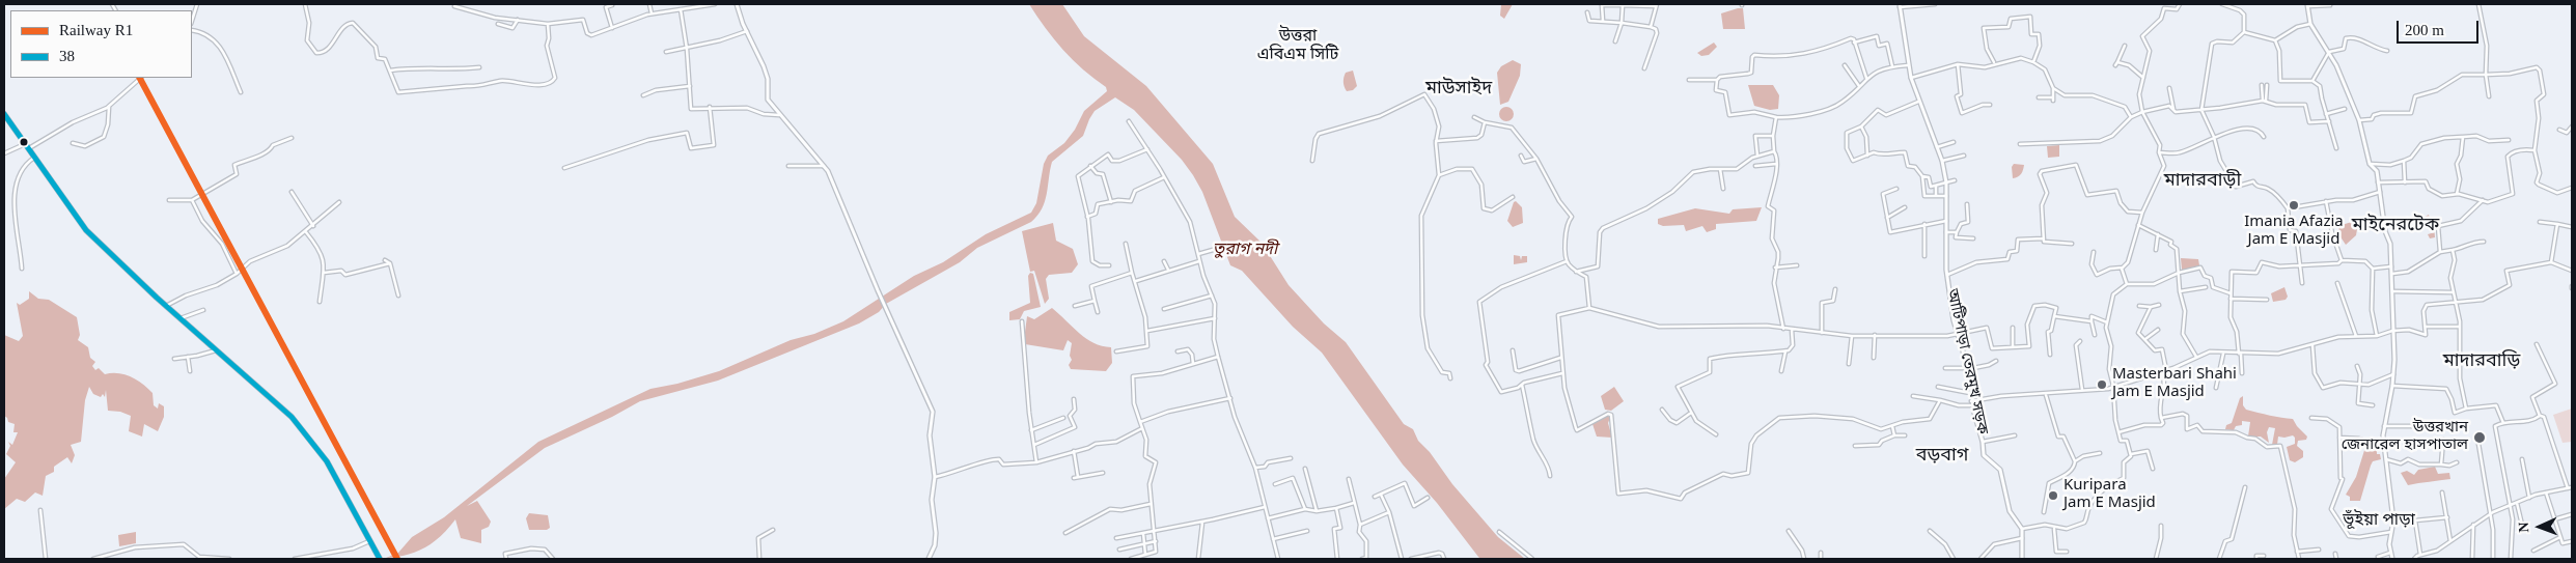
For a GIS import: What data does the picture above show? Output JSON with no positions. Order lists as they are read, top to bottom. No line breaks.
{"streets":{"street":["আটিপাড়া তেরমুখ সড়ক"]},"districts":["উত্তরা এবিএম সিটি","মাউসাইদ","মাদারবাড়ী","মাইনেরটেক","মাদারবাড়ি","বড়বাগ","ভূঁইয়া পাড়া"],"water":["তুরাগ নদী"],"places":["Imania Afazia Jam E Masjid","Masterbari Shahi Jam E Masjid","উত্তরখান জেনারেল হাসপাতাল","Kuripara Jam E Masjid"],"lines":["rail line R1","transit line 38"],"legend":["Railway R1","38"],"scale_bar":"200 m","north":"left"}
